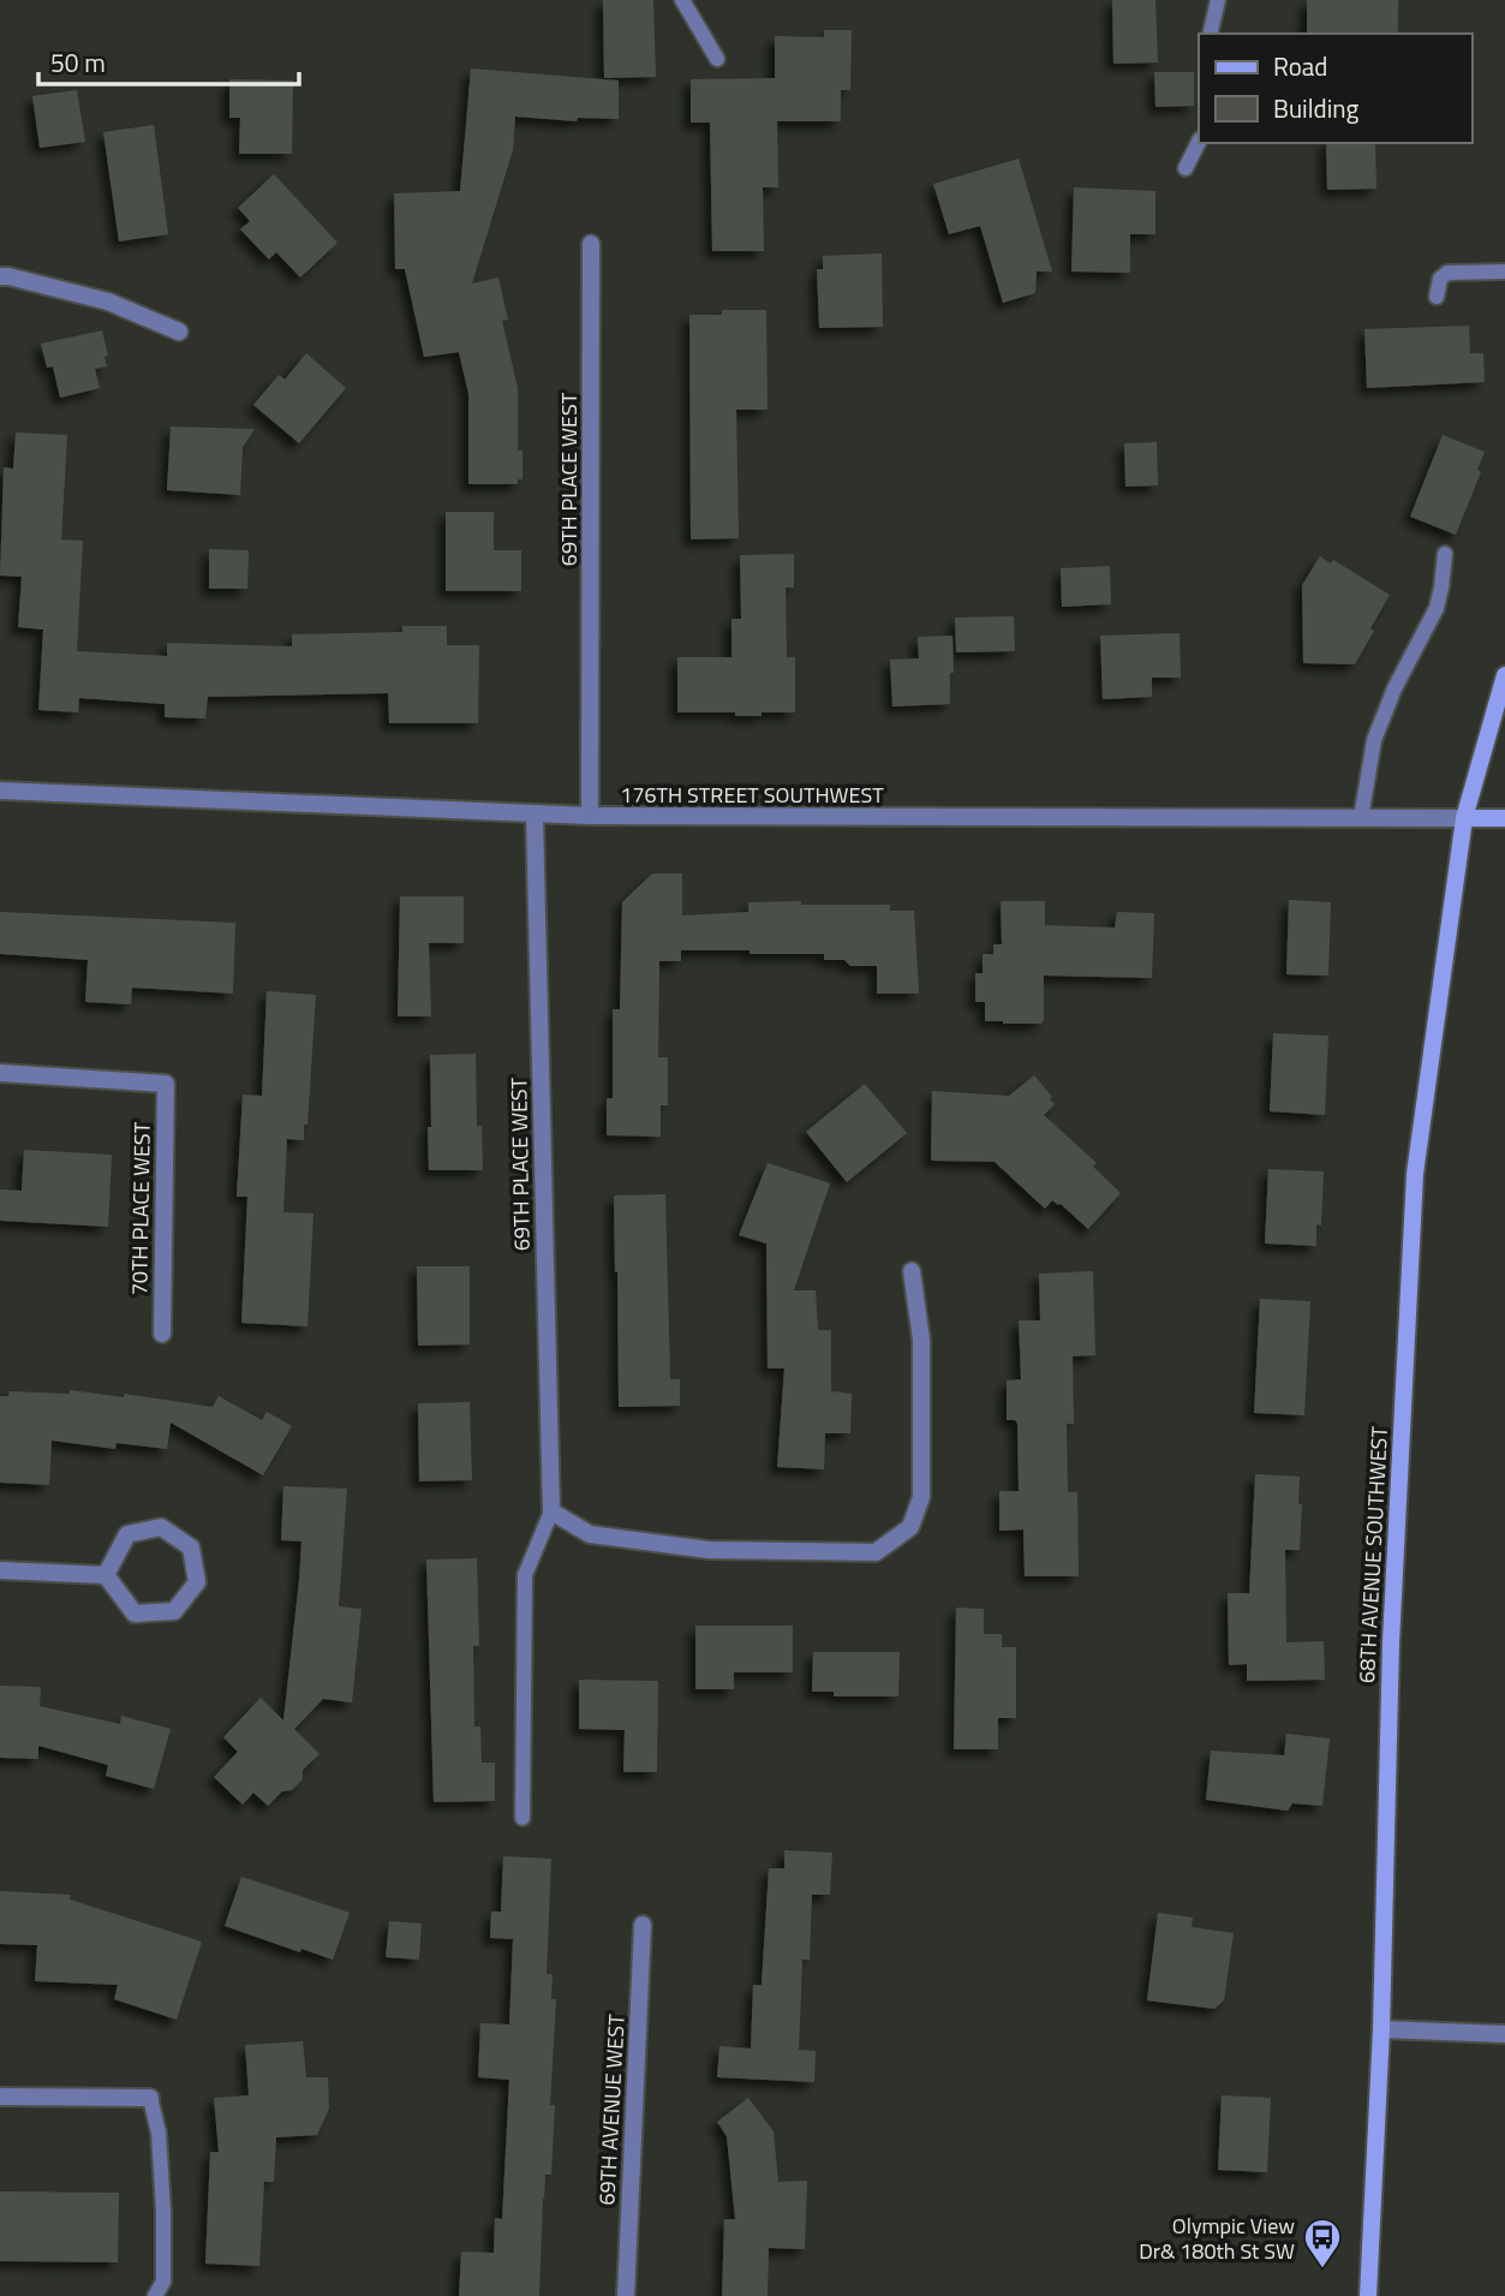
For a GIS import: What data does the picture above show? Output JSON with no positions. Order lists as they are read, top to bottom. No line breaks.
{"streets":{"main road":["176TH STREET SOUTHWEST","68TH AVENUE SOUTHWEST"],"street":["69TH PLACE WEST","70TH PLACE WEST","69TH AVENUE WEST"]},"crossings":[["69TH PLACE WEST","176TH STREET SOUTHWEST"],["176TH STREET SOUTHWEST","68TH AVENUE SOUTHWEST"]],"places":{"bus stop":["Olympic View Dr& 180th St SW"]},"legend":["Road","Building"],"scale_bar":"50 m"}
